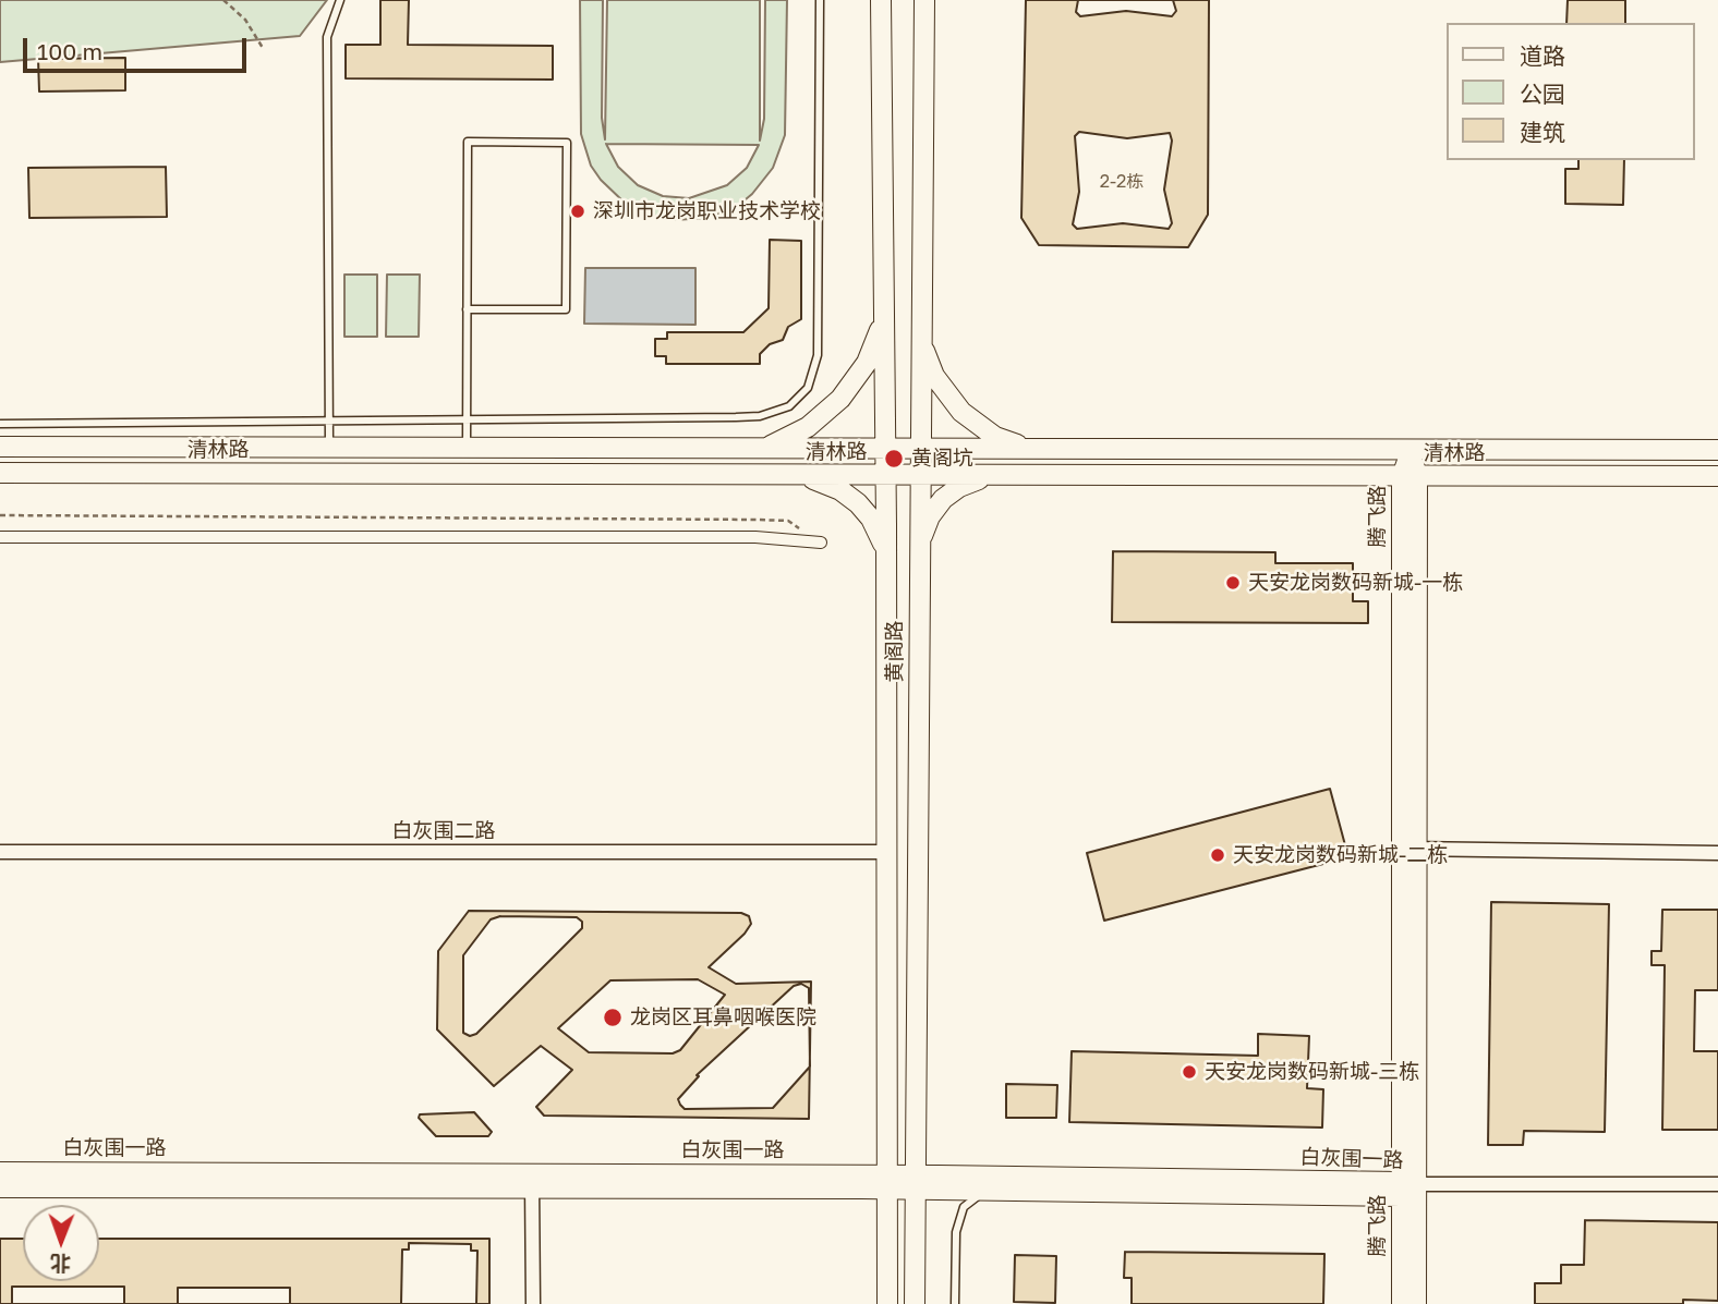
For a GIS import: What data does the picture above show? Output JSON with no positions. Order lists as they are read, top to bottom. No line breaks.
{"streets":{"main road":["清林路","黄阁路"],"street":["腾飞路","白灰围二路","白灰围一路"]},"crossings":[["清林路","腾飞路"],["清林路","黄阁路"],["腾飞路","白灰围一路"],["黄阁路","白灰围二路"],["黄阁路","白灰围一路"]],"places":["深圳市龙岗职业技术学校","黄阁坑","天安龙岗数码新城-一栋","天安龙岗数码新城-二栋","龙岗区耳鼻咽喉医院","天安龙岗数码新城-三栋"],"house_numbers":["2-2栋"],"legend":["道路","公园","建筑"],"scale_bar":"100 m","north":"bottom"}
